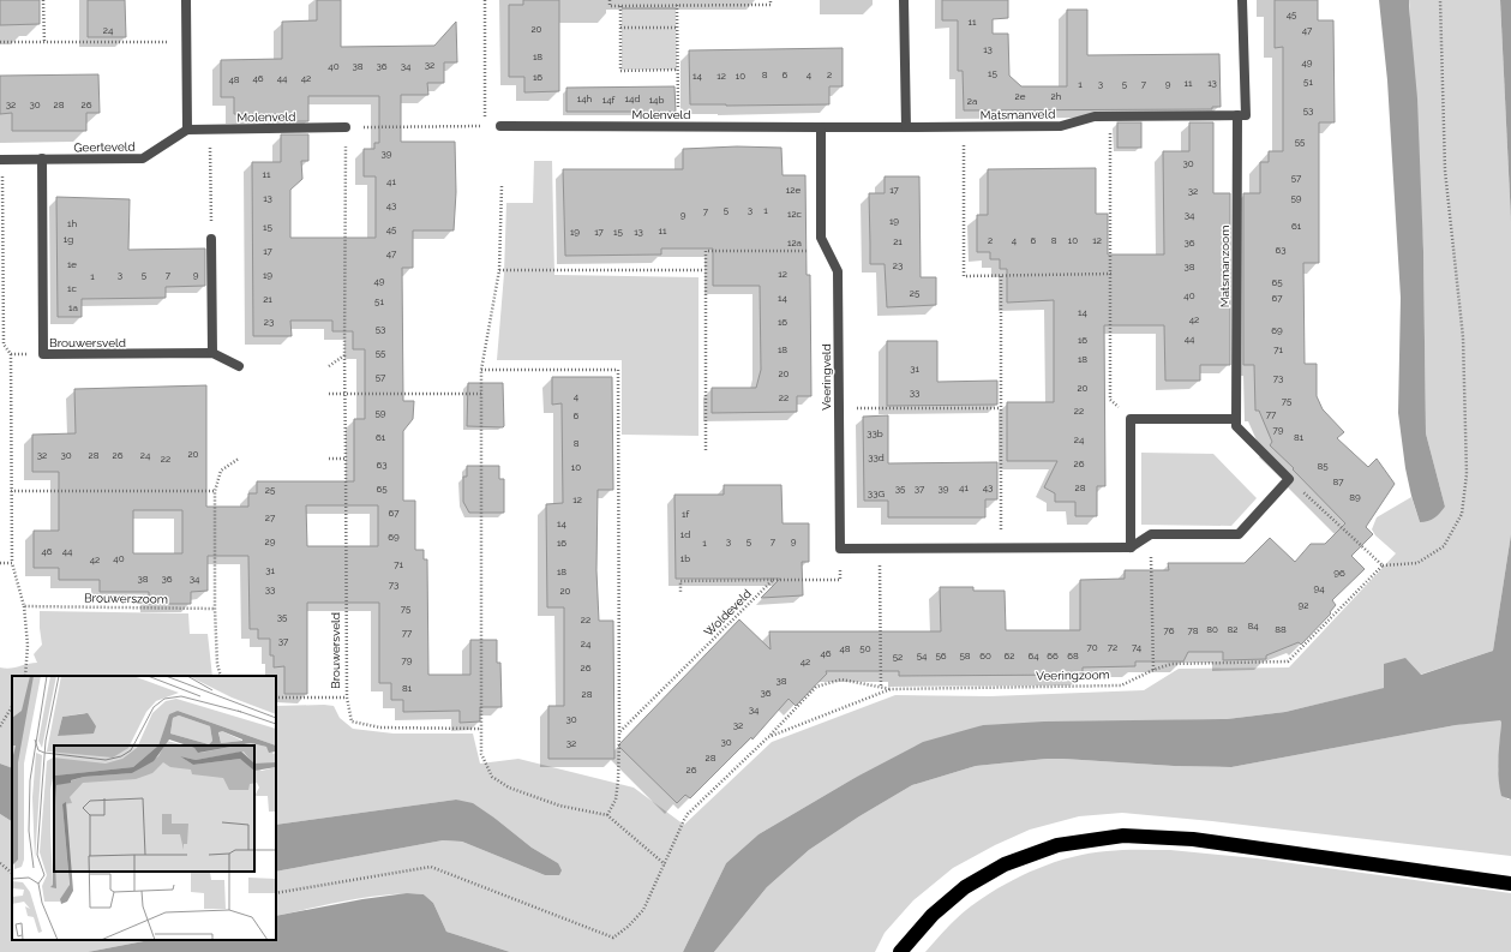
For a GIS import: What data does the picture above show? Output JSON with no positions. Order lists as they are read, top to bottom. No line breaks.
{"streets":{"street":["Molenveld","Matsmanveld","Geerteveld","Matsmanzoom","Brouwersveld","Veeringveld"],"path":["Brouwerszoom","Woldeveld","Veeringzoom"]},"crossings":[["Molenveld","Geerteveld"],["Molenveld","Brouwersveld"],["Molenveld","Veeringveld"],["Matsmanveld","Matsmanzoom"],["Geerteveld","Brouwersveld"]],"house_numbers":["45","11","20","24","47","13","18","49","32","40","38","36","34","15","8","6","4","2","14","12","10","16","46","44","42","48","51","11","13","1","3","5","7","9","2e","2h","14h","14d","14f","14b","2a","32","30","28","26","53","55","39","30","11","57","41","12e","17","32","13","59","43","5","3","1","7","12c","9","34","19","1h","61","15","45","11","19","17","15","13","1g","2","4","6","8","10","12","21","12a","36","63","17","47","1e","23","38","12","3","5","7","9","19","1","49","65","1c","25","40","14","67","21","51","1a","14","42","23","16","53","69","44","16","18","71","55","18","31","20","57","73","20","33","4","22","75","22","59","77","6","79","33b","61","81","24","8","20","32","30","28","26","24","33d","22","26","63","85","10","87","41","43","28","65","35","37","39","25","33G","89","12","67","1f","27","14","1d","69","29","3","5","7","9","16","1","46","44","40","1b","42","71","31","18","96","38","36","34","73","94","33","20","92","75","35","22","84","80","82","88","76","78","77","37","24","70","72","74","48","50","46","54","56","58","60","62","64","66","68","52","79","42","26","38","81","36","28","34","30","32","30","32","28","26"]}
